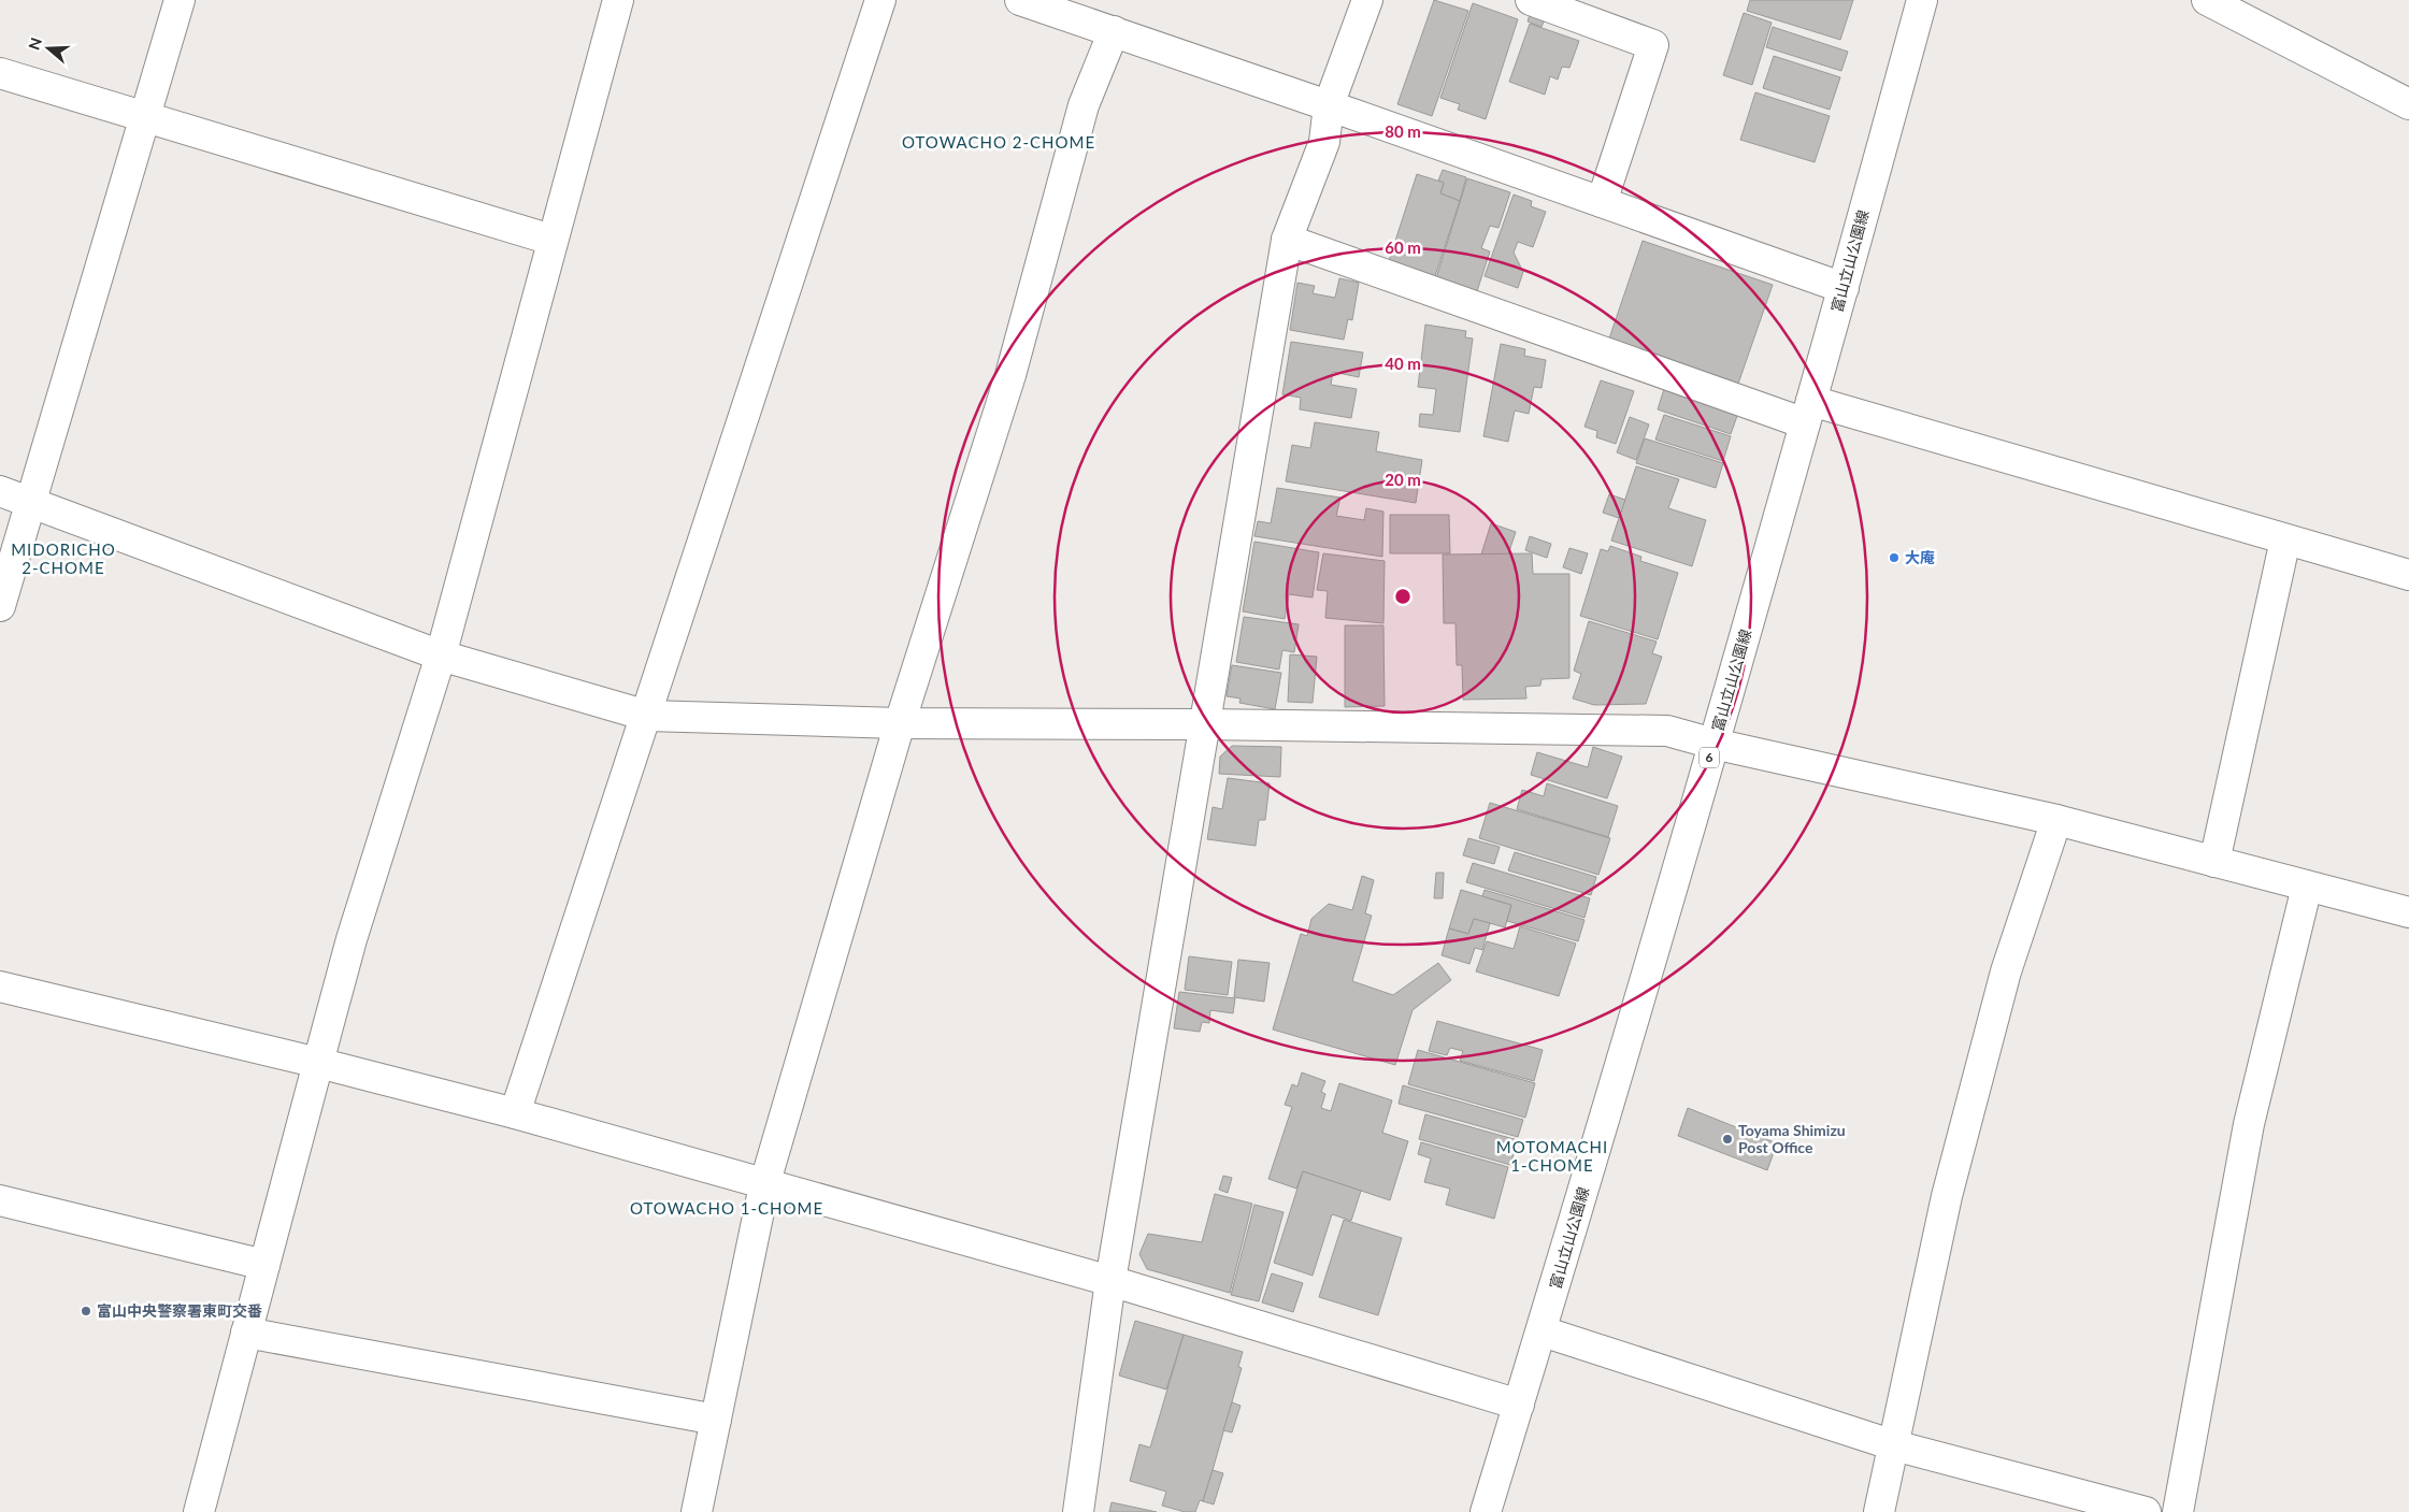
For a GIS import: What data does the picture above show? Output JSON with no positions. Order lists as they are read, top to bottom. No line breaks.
{"streets":{"street":["富山立山公園線","6"]},"districts":["OTOWACHO 2-CHOME","MIDORICHO 2-CHOME","MOTOMACHI 1-CHOME","OTOWACHO 1-CHOME"],"places":["大庵","Toyama Shimizu Post Office","富山中央警察署東町交番"],"north":"left","rings":["80 m","60 m","40 m","20 m"]}
